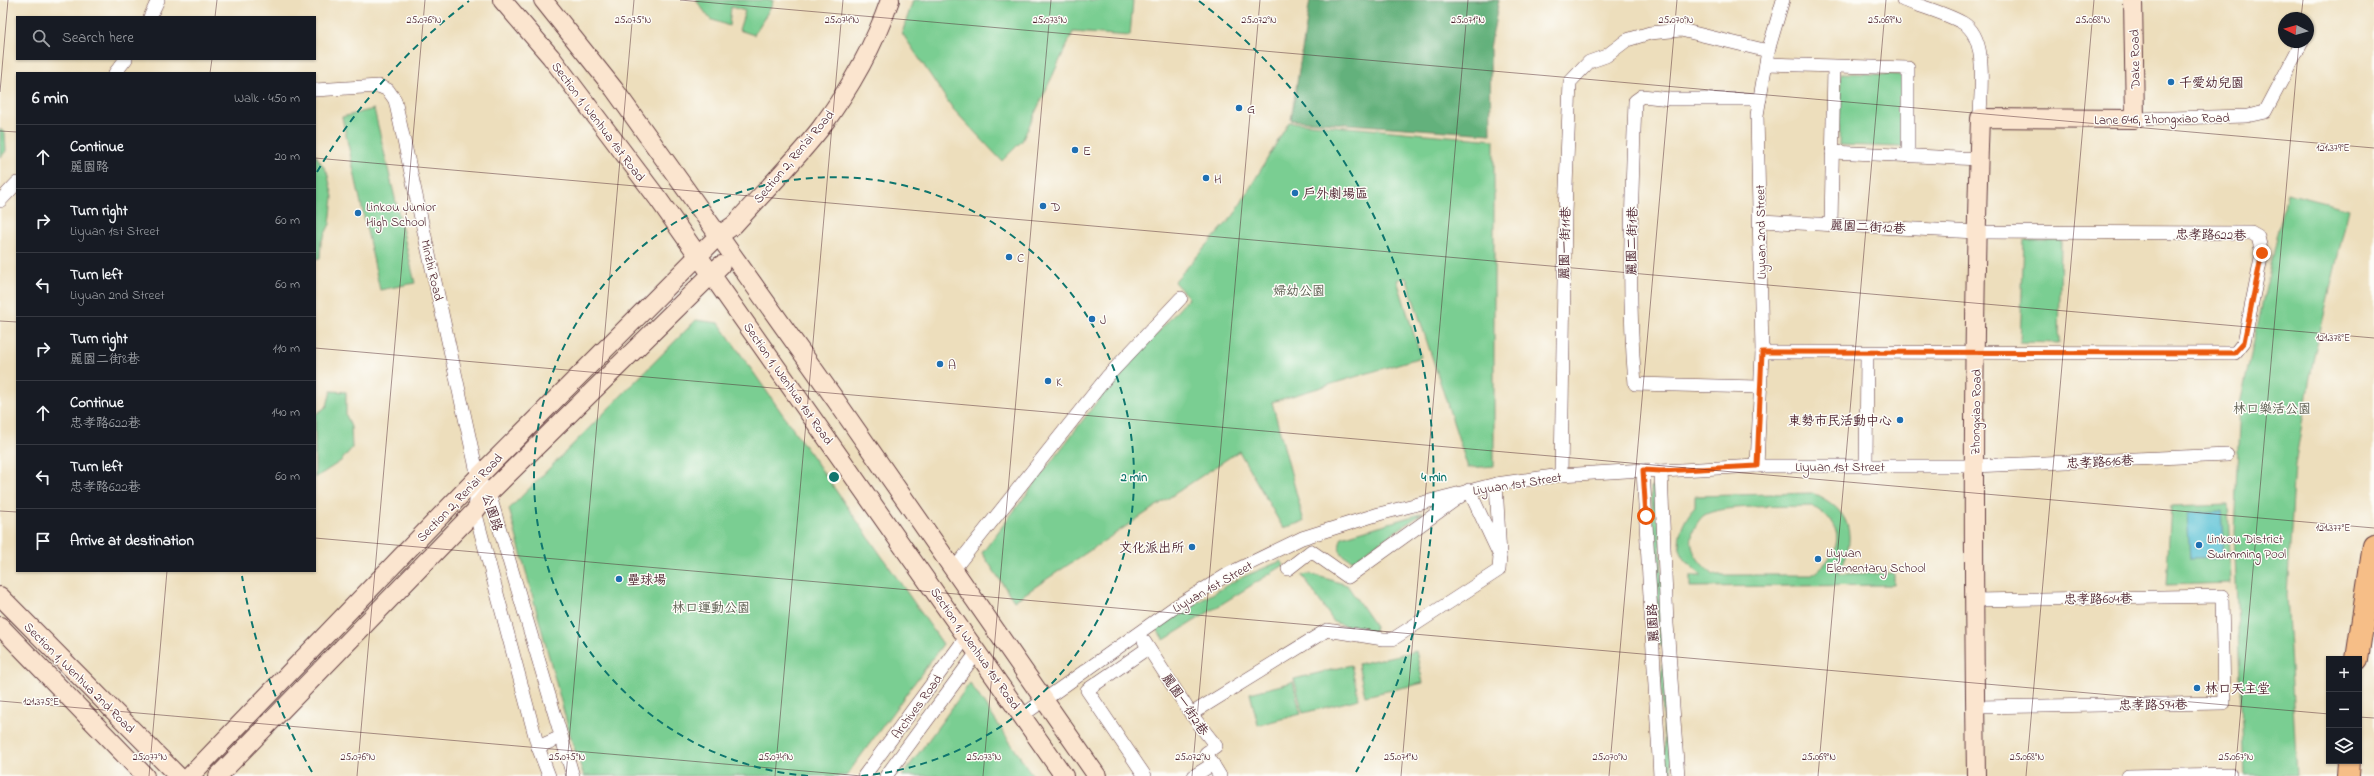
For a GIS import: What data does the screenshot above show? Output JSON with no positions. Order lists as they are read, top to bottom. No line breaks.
{"streets":{"main road":["Dake Road","Lane 646, Zhongxiao Road","Section 1, Wenhua 1st Road","Section 2, Ren'ai Road","Zhongxiao Road","Section 1, Wenhua 2nd Road"],"street":["麗園二街12巷","Liyuan 2nd Street","忠孝路622巷","麗園二街1巷","麗園一街11巷","Minzhi Road","忠孝路616巷","Liyuan 1st Street","公園路","忠孝路604巷","麗園路","麗園一街2巷","忠孝路594巷","Archives Road"]},"crossings":[["Dake Road","Lane 646, Zhongxiao Road"],["Lane 646, Zhongxiao Road","Zhongxiao Road"],["Section 1, Wenhua 1st Road","Section 2, Ren'ai Road"],["Section 1, Wenhua 1st Road","Liyuan 1st Street"],["Section 1, Wenhua 1st Road","Archives Road"],["Section 2, Ren'ai Road","Minzhi Road"],["Section 2, Ren'ai Road","公園路"],["麗園二街12巷","Liyuan 2nd Street"],["麗園二街12巷","忠孝路622巷"],["麗園二街12巷","Zhongxiao Road"],["Liyuan 2nd Street","忠孝路622巷"],["Liyuan 2nd Street","麗園二街1巷"],["Liyuan 2nd Street","麗園一街11巷"],["Liyuan 2nd Street","Liyuan 1st Street"],["忠孝路622巷","Zhongxiao Road"],["麗園一街11巷","Liyuan 1st Street"],["Minzhi Road","公園路"],["Zhongxiao Road","忠孝路616巷"],["Zhongxiao Road","Liyuan 1st Street"],["Zhongxiao Road","忠孝路604巷"],["Zhongxiao Road","忠孝路594巷"],["忠孝路616巷","Liyuan 1st Street"],["Liyuan 1st Street","麗園路"],["Liyuan 1st Street","麗園一街2巷"],["忠孝路604巷","忠孝路594巷"]],"parks":["婦幼公園","林口樂活公園","林口運動公園"],"places":["千愛幼兒園","G","E","H","戶外劇場區","D","Linkou Junior High School","C","J","A","K","東勢市民活動中心","Linkou District Swimming Pool","文化派出所","Liyuan Elementary School","壘球場","林口天主堂"],"north":"left","page":{"search":"Search here","heading":["6 min","Walk · 450 m"],"list":[["Continue","麗園路","20 m"],["Turn right","Liyuan 1st Street","60 m"],["Turn left","Liyuan 2nd Street","60 m"],["Turn right","麗園二街8巷","110 m"],["Continue","忠孝路622巷","140 m"],["Turn left","忠孝路622巷","60 m"],"Arrive at destination"],"map_buttons":["+","−"]},"coordinates":["25.076°N","25.075°N","25.074°N","25.073°N","25.072°N","25.071°N","25.070°N","25.069°N","25.068°N","121.379°E","121.378°E","121.377°E","121.375°E","25.077°N","25.067°N"],"rings":["2 min","4 min"]}
